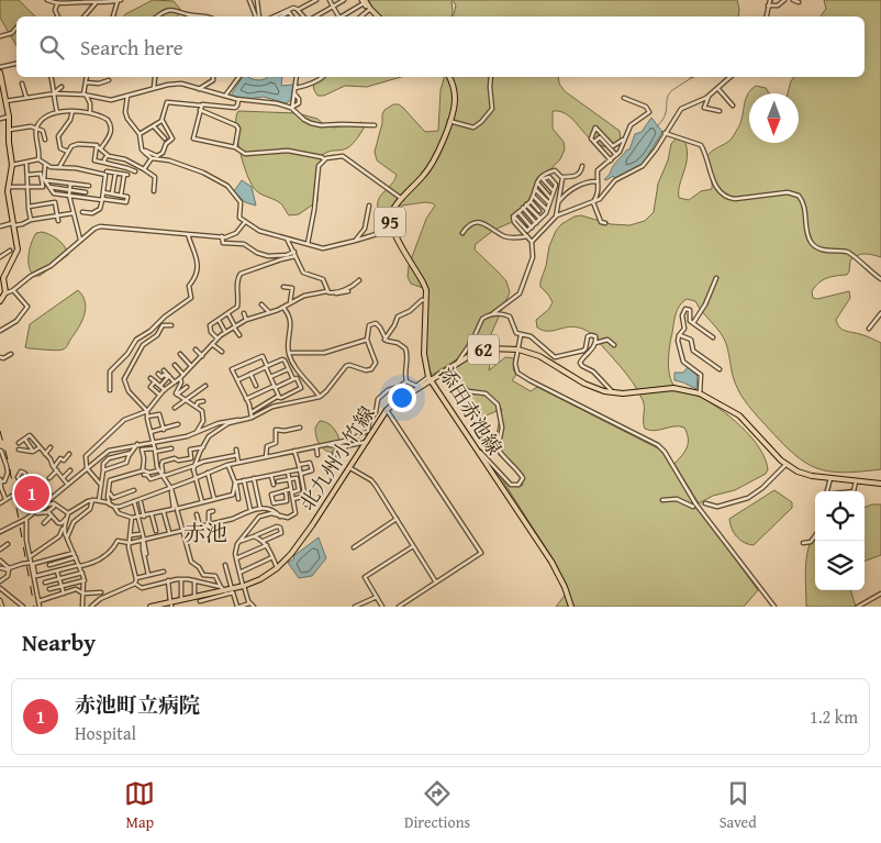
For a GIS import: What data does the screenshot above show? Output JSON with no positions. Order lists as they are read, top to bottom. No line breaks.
{"streets":{"main road":["95","62","添田赤池線","北九州小竹線"]},"crossings":[["95","添田赤池線"],["添田赤池線","北九州小竹線"]],"districts":["赤池"],"north":"bottom","page":{"search":"Search here","pins":"1","heading":"Nearby","list":[{"mark":"1","name":"赤池町立病院","note":"Hospital","value":"1.2 km"}],"nav":["Map","Directions","Saved"]}}
